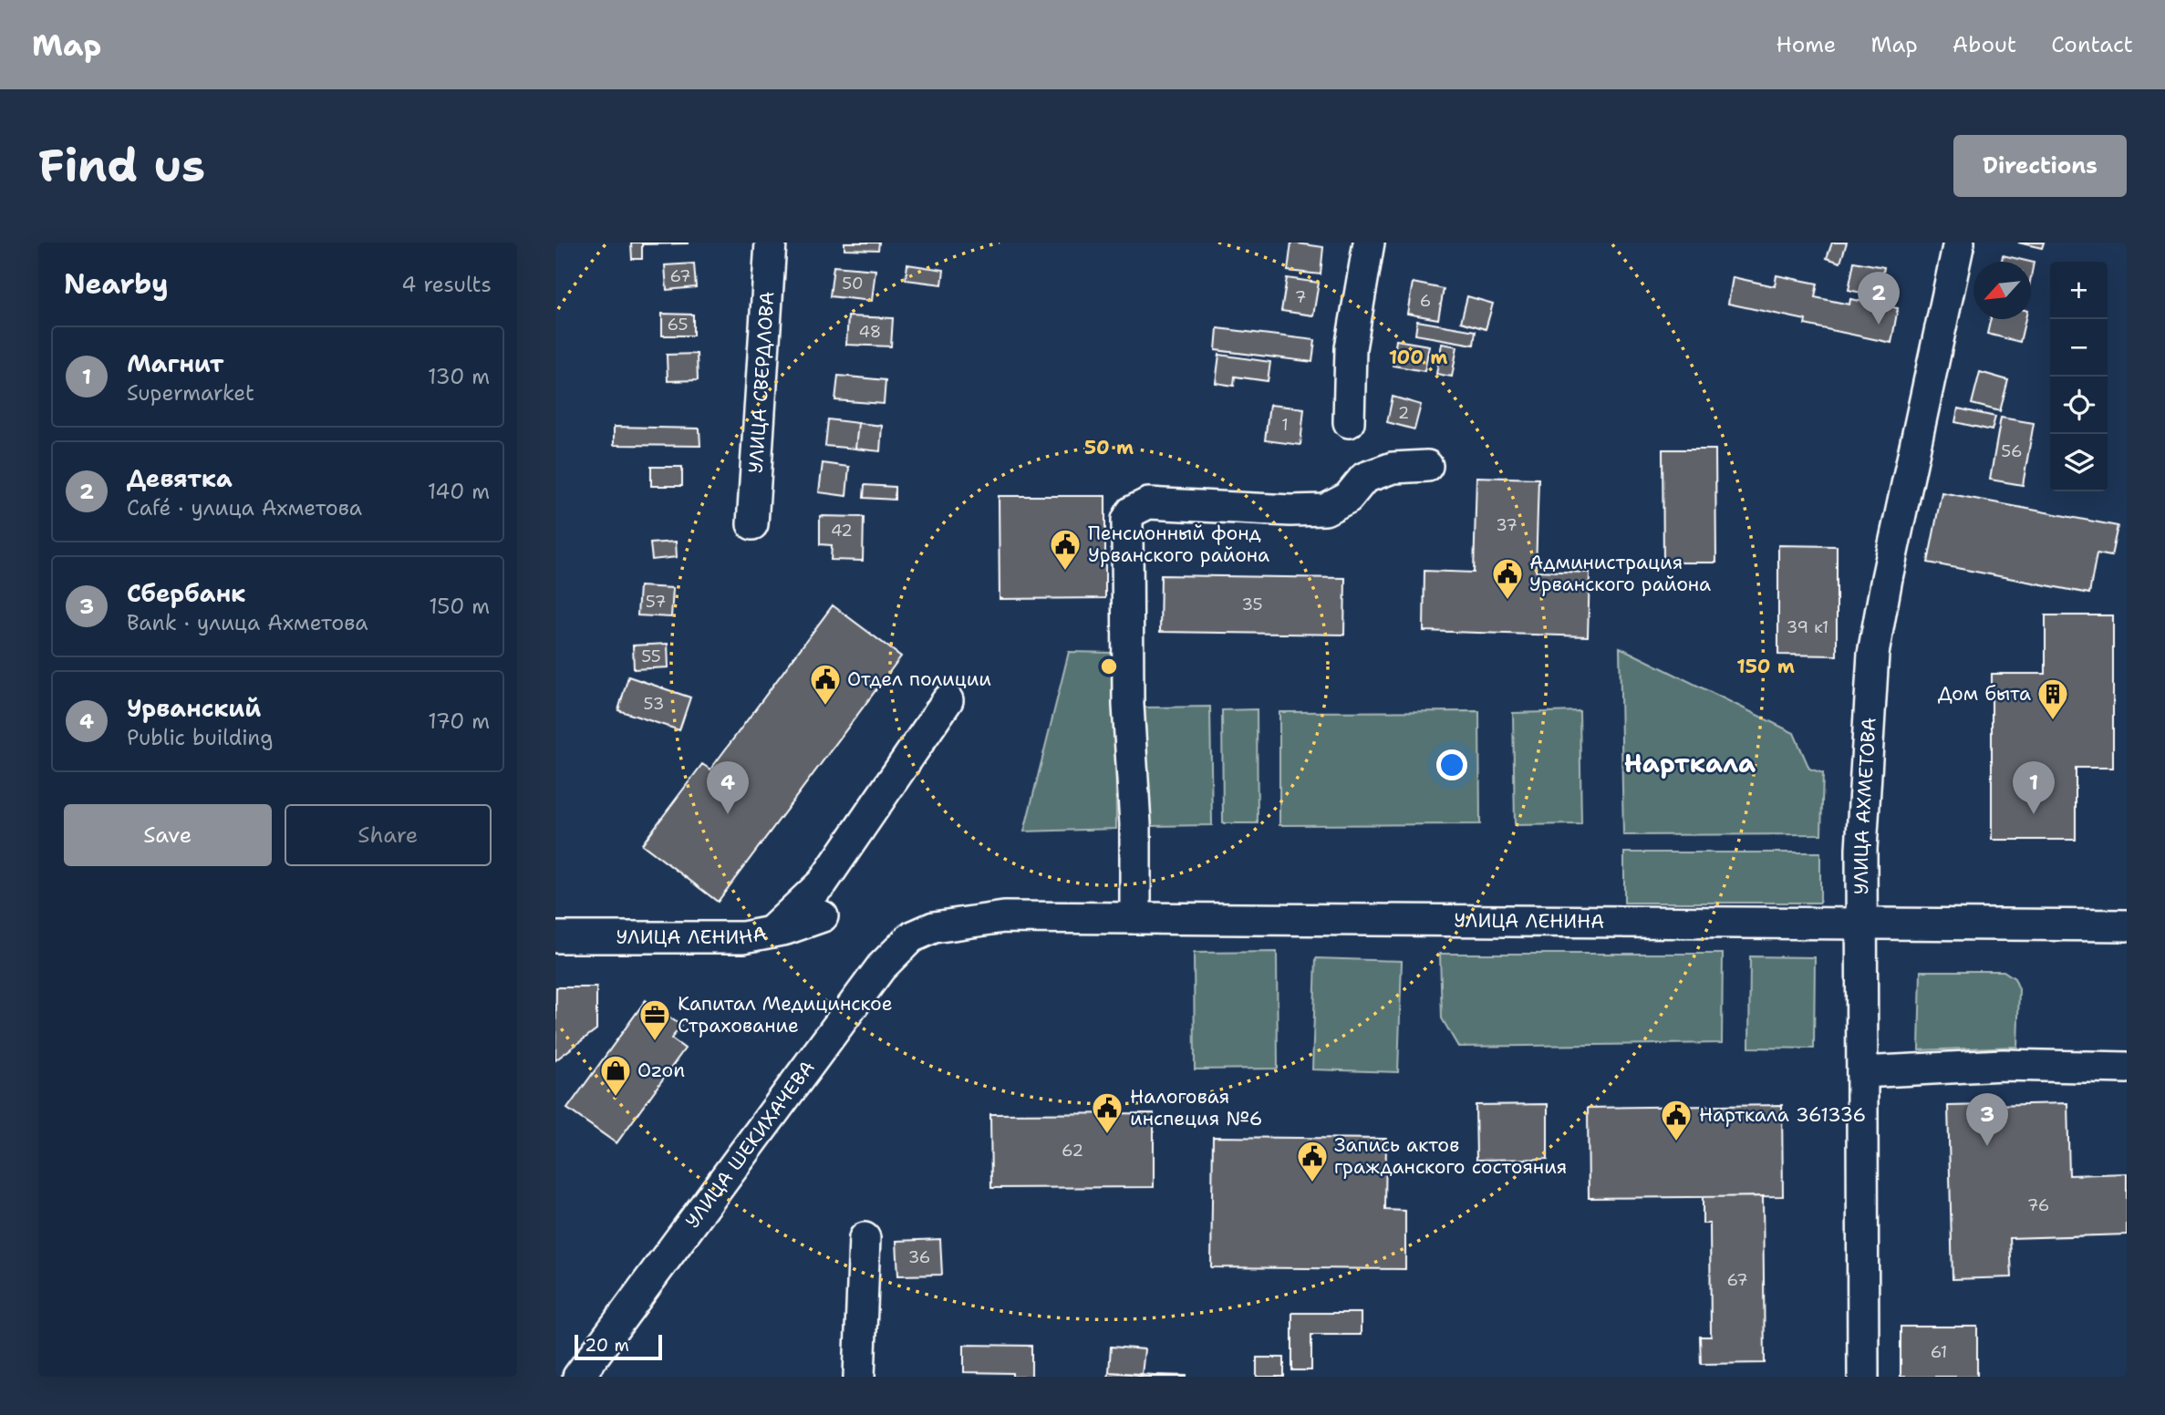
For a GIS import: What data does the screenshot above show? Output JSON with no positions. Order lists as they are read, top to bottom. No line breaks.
{"streets":{"street":["УЛИЦА СВЕРДЛОВА","УЛИЦА АХМЕТОВА","УЛИЦА ЛЕНИНА","УЛИЦА ШЕКИХАЧЕВА"]},"crossings":[["УЛИЦА АХМЕТОВА","УЛИЦА ЛЕНИНА"],["УЛИЦА ЛЕНИНА","УЛИЦА ШЕКИХАЧЕВА"]],"districts":["Нарткала"],"places":{"public building":["Пенсионный фонд Урванского района","Администрация Урванского района","Отдел полиции","Налоговая инспеция №6","Нарткала 361336","Запись актов гражданского состояния"],"building":["Дом быта"],"office":["Капитал Медицинское Страхование"],"shop":["Ozon"]},"house_numbers":["67","50","7","6","65","48","2","1","56","37","42","57","35","39 к1","55","53","62","76","36","67","61"],"scale_bar":"20 m","north":"bottom left","page":{"header":"Map","nav":["Home","Map","About","Contact"],"buttons":["Directions",["Save","Share"]],"title":"Find us","heading":["Nearby","4 results"],"map_buttons":["+","−"],"pins":["2","1","4","3"],"list":[{"mark":"1","name":"Магнит","note":"Supermarket","value":"130 m"},{"mark":"2","name":"Девятка","note":"Café · улица Ахметова","value":"140 m"},{"mark":"3","name":"Сбербанк","note":"Bank · улица Ахметова","value":"150 m"},{"mark":"4","name":"Урванский","note":"Public building","value":"170 m"}],"scale":"20 m"},"rings":["100 m","50 m","150 m"]}
